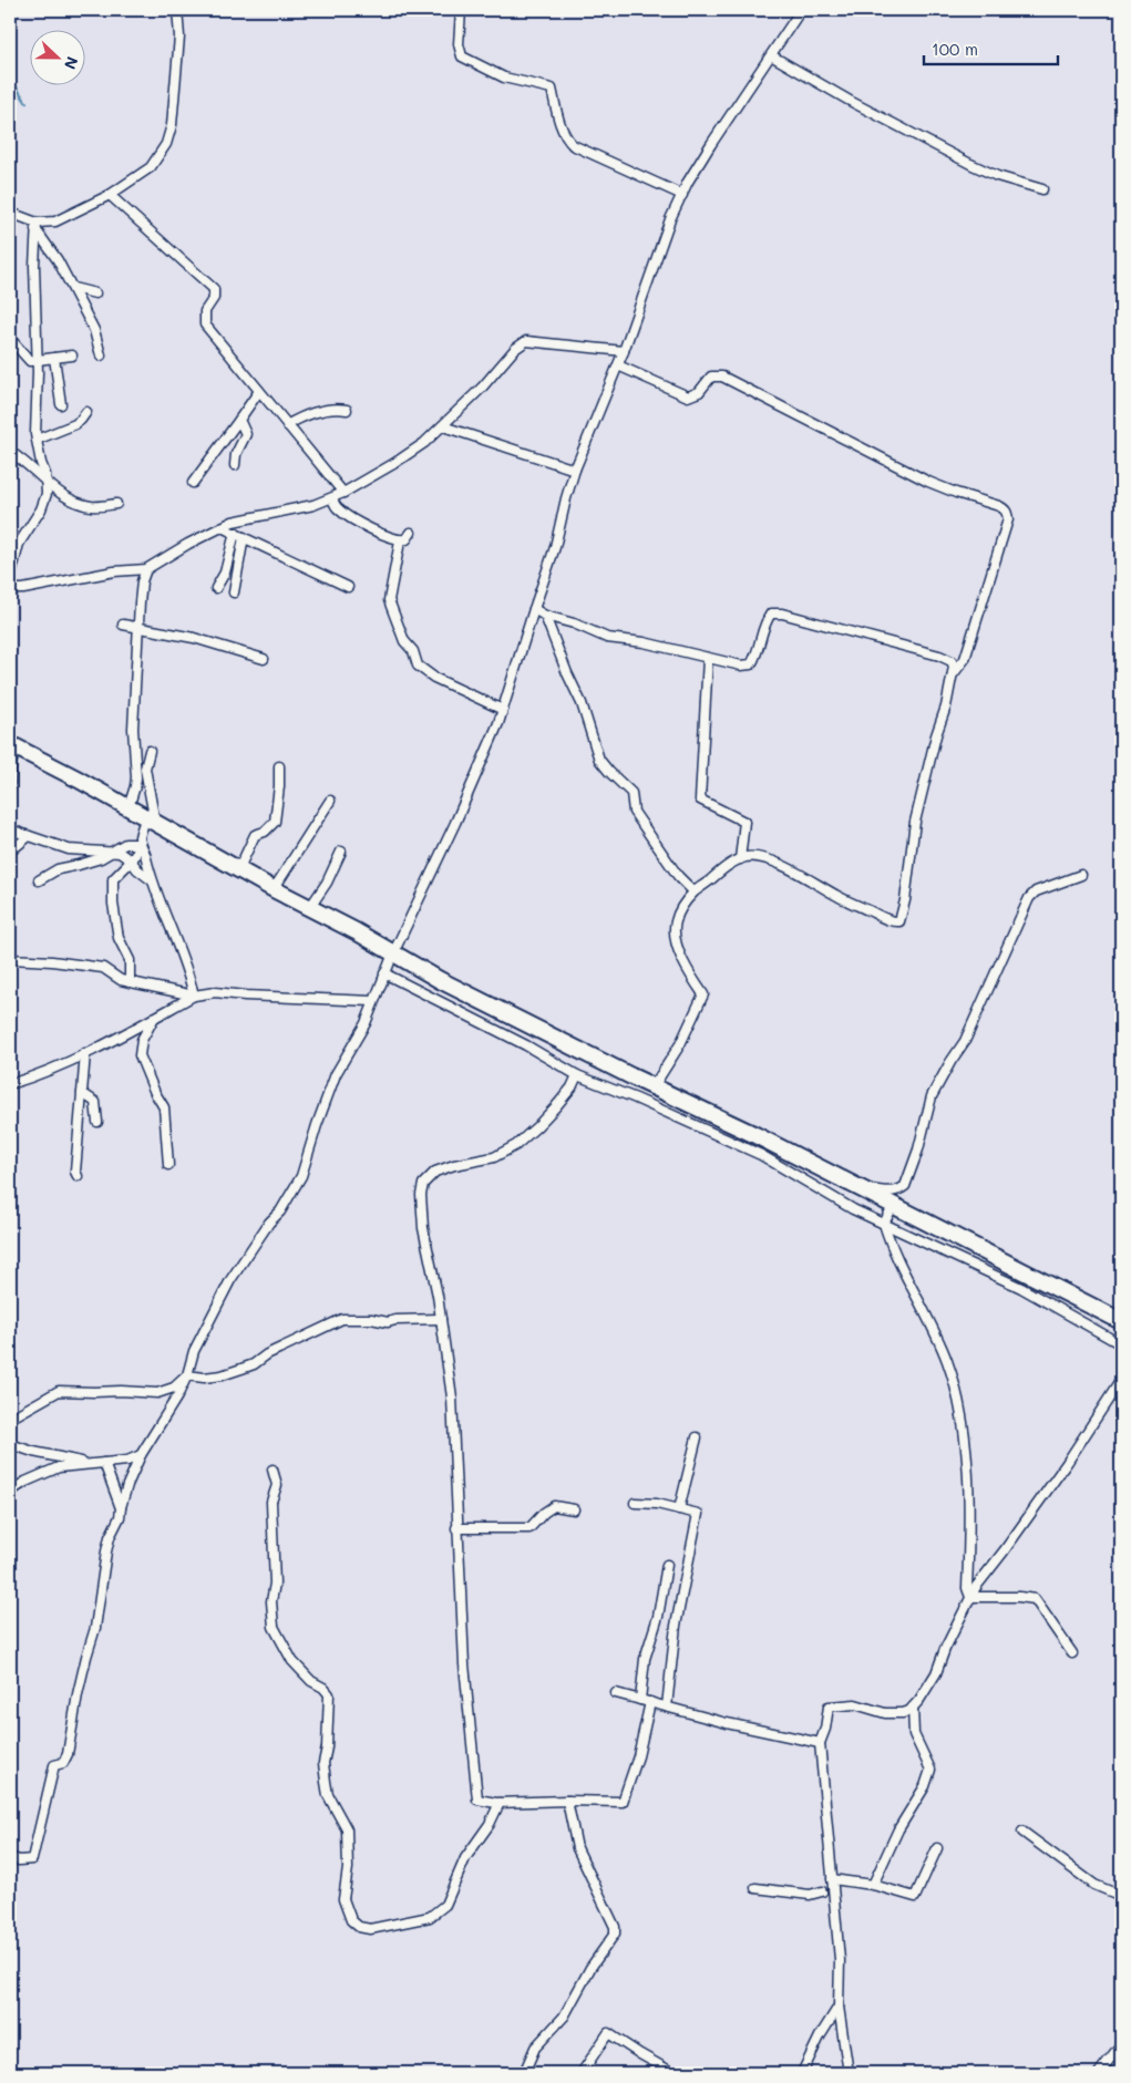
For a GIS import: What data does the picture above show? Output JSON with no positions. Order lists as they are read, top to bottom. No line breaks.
{"scale_bar":"100 m","north":"right"}
